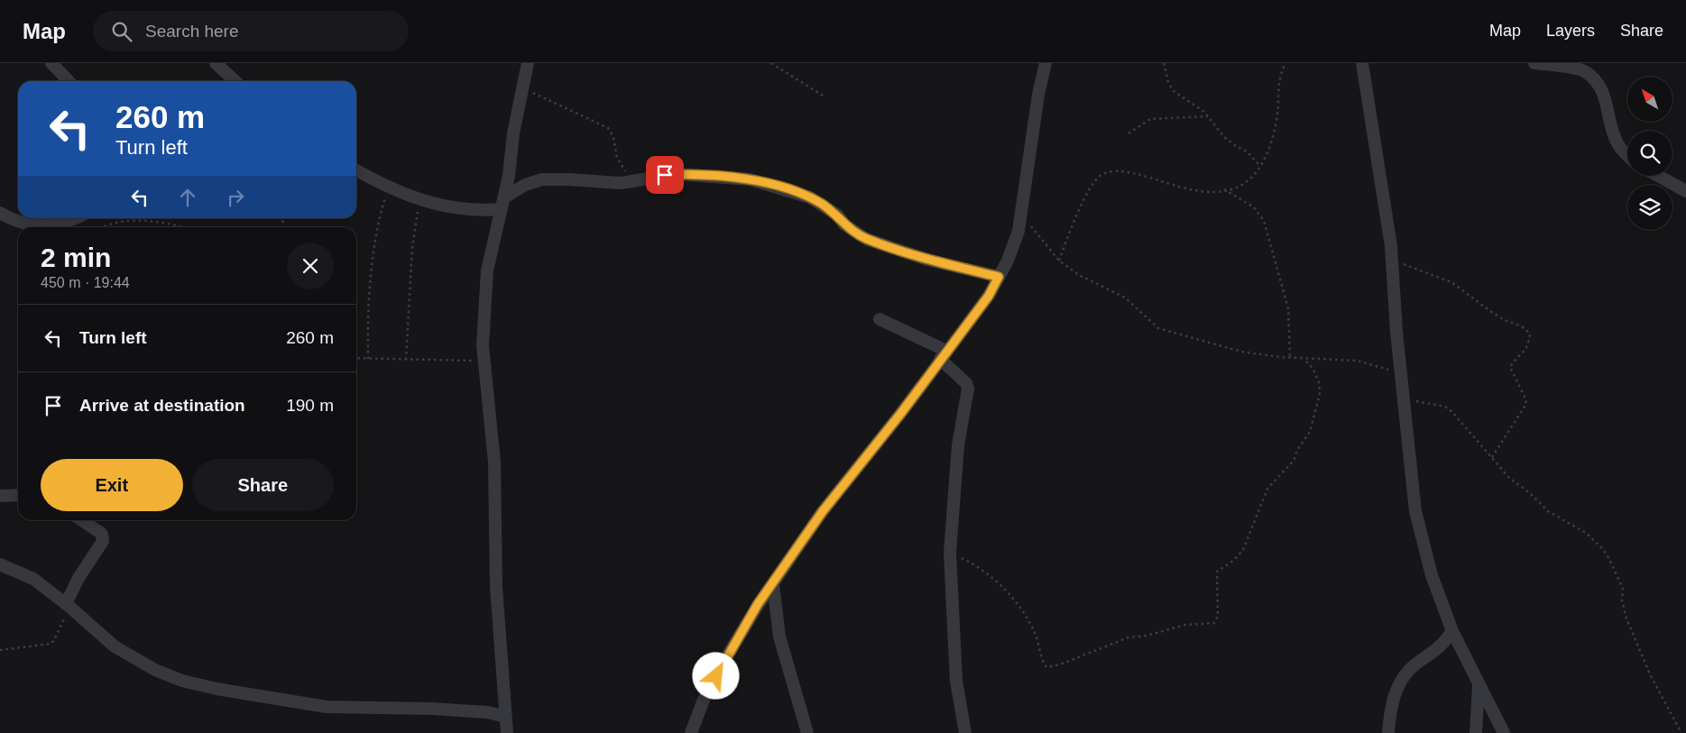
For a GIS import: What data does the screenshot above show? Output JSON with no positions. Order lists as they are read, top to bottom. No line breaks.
{"north":"top left","page":{"header":"Map","search":"Search here","nav":["Map","Layers","Share"],"turn":["260 m","Turn left"],"heading":["2 min","450 m · 19:44"],"list":[{"name":"Turn left","value":"260 m"},{"name":"Arrive at destination","value":"190 m"}],"buttons":["Exit","Share"]}}
